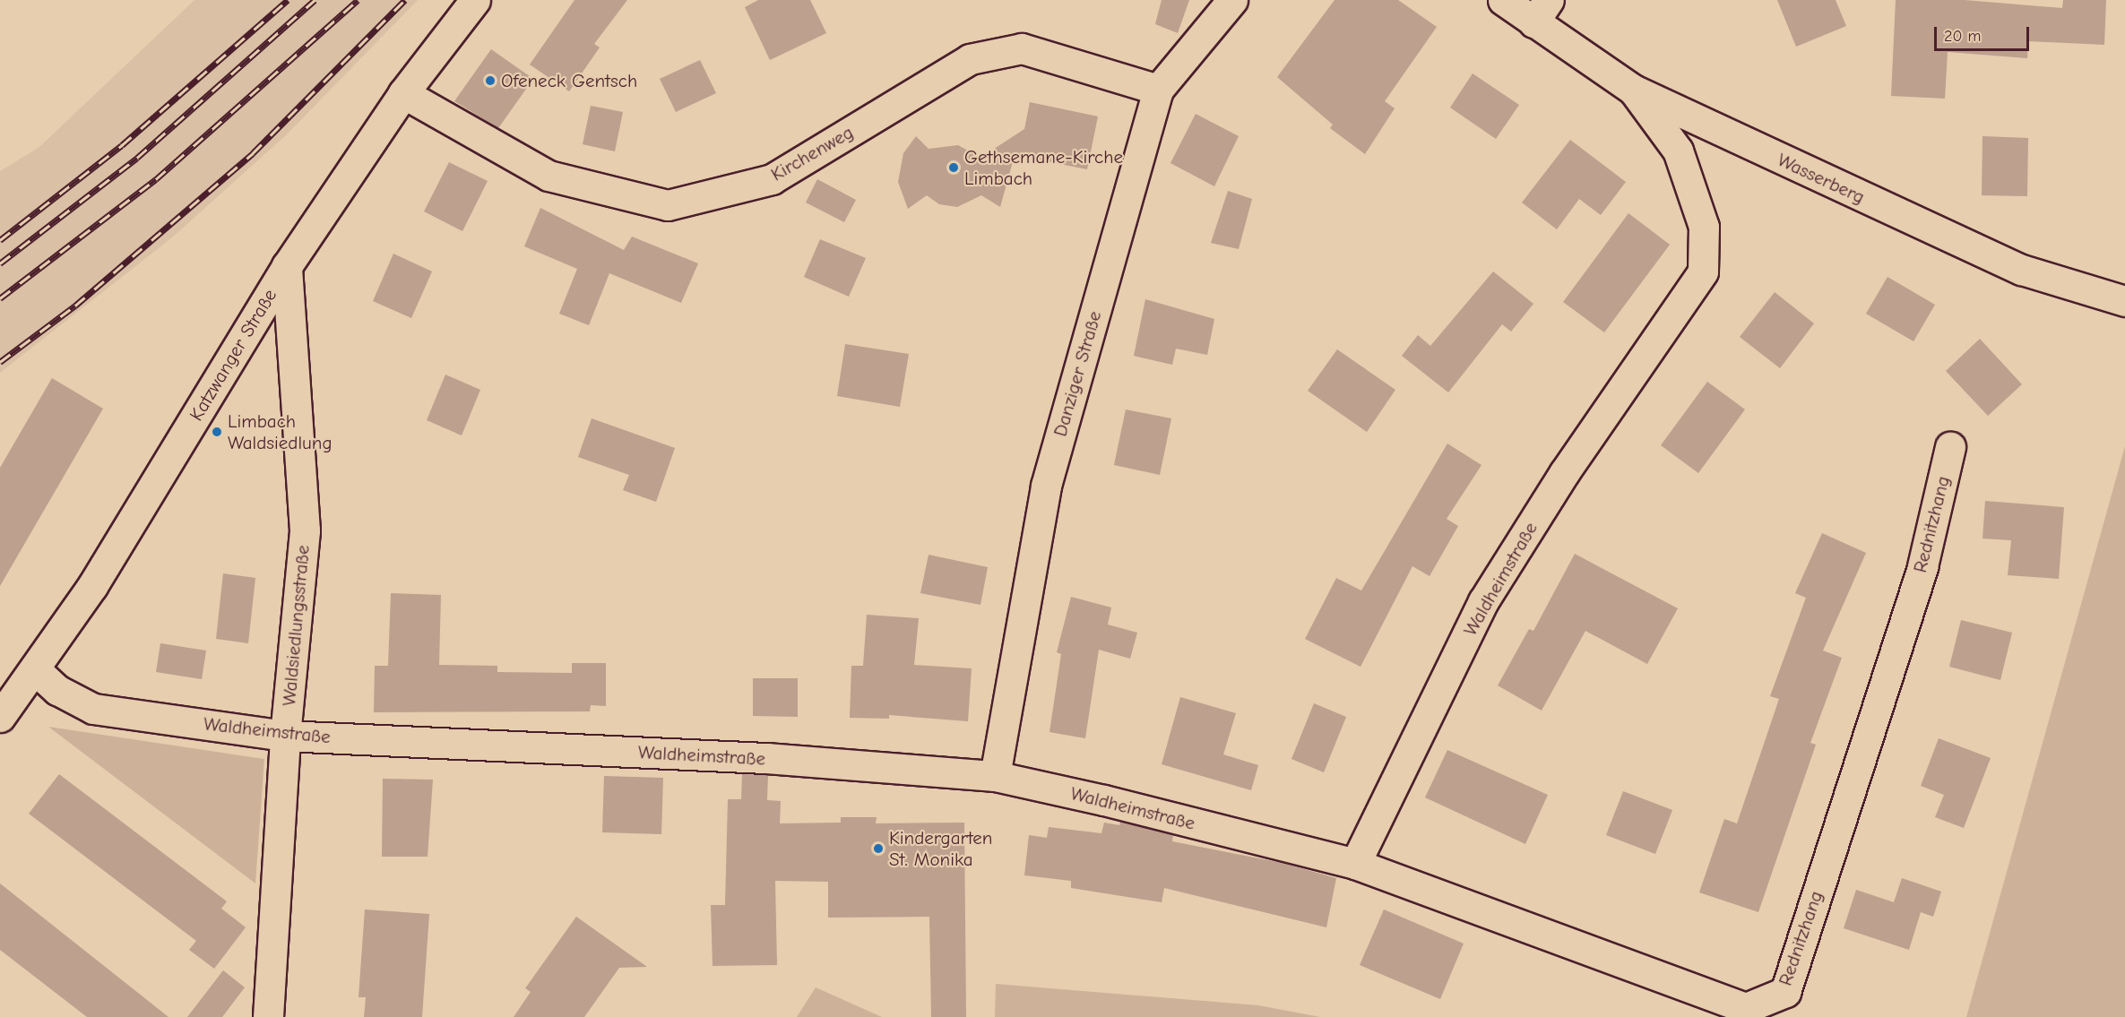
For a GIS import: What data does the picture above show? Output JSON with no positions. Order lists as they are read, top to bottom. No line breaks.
{"streets":{"street":["Kirchenweg","Wasserberg","Katzwanger Straße","Danziger Straße","Rednitzhang","Waldheimstraße","Waldsiedlungsstraße"]},"crossings":[["Kirchenweg","Katzwanger Straße"],["Kirchenweg","Danziger Straße"],["Wasserberg","Waldheimstraße"],["Katzwanger Straße","Waldheimstraße"],["Katzwanger Straße","Waldsiedlungsstraße"],["Danziger Straße","Waldheimstraße"],["Rednitzhang","Waldheimstraße"],["Waldheimstraße","Waldsiedlungsstraße"]],"places":["Ofeneck Gentsch","Gethsemane-Kirche Limbach","Limbach Waldsiedlung","Kindergarten St. Monika"],"scale_bar":"20 m"}
